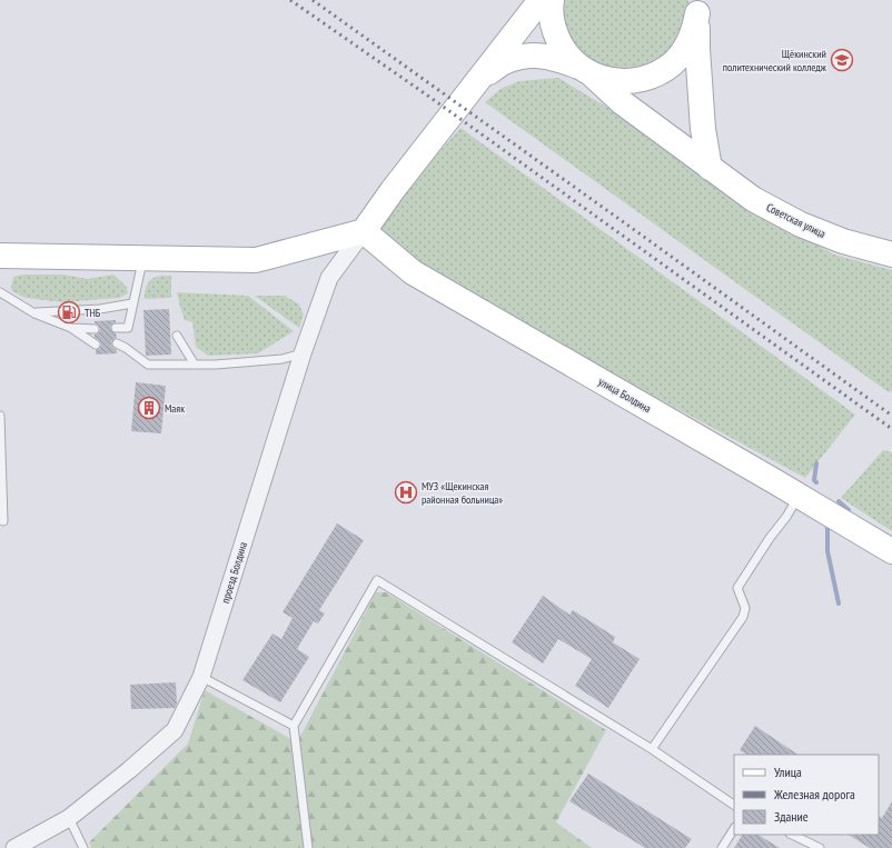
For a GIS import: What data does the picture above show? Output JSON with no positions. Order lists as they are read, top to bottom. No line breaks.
{"streets":{"main road":["Советская улица","улица Болдина"],"street":["проезд Болдина"]},"crossings":[["улица Болдина","проезд Болдина"]],"places":{"school or university":["Щёкинский политехнический колледж"],"fuel station":["ТНБ"],"building":["Маяк"],"hospital":["МУЗ «Щекинская районная больница»"]},"legend":["Улица","Железная дорога","Здание"]}
